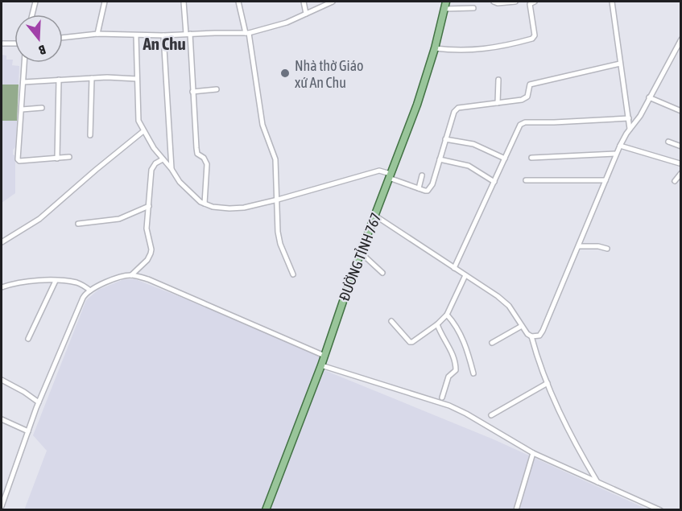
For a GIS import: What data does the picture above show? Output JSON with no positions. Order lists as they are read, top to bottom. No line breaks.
{"streets":{"main road":["ĐƯỜNG TỈNH 767"]},"districts":["An Chu"],"places":["Nhà thờ Giáo xứ An Chu"],"north":"bottom"}
